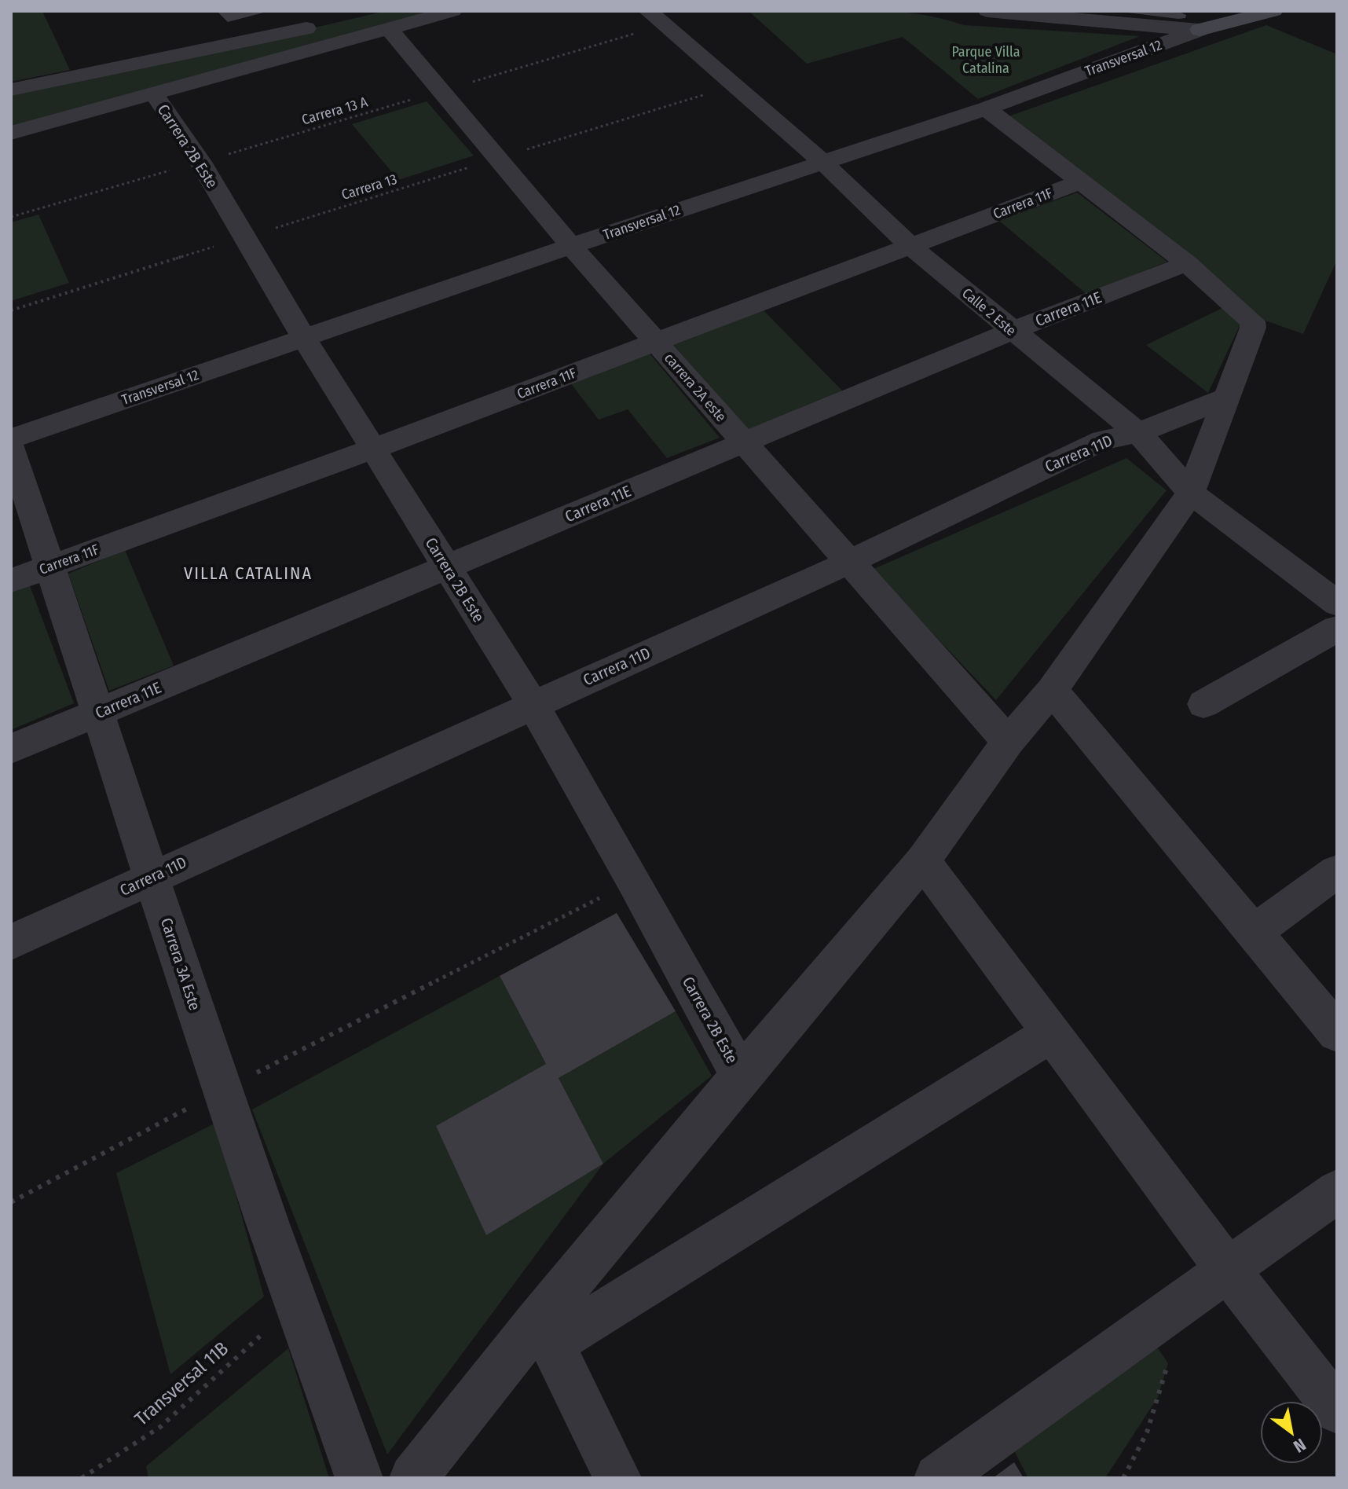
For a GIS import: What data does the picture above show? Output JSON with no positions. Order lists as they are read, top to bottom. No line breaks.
{"streets":{"street":["Transversal 12","Carrera 2B Este","Carrera 11F","Carrera 11E","Calle 2 Este","carrera 2A este","Carrera 11D","Carrera 3A Este"],"path":["Carrera 13 A","Carrera 13","Transversal 11B"]},"crossings":[["Transversal 12","Carrera 2B Este"],["Transversal 12","Calle 2 Este"],["Transversal 12","carrera 2A este"],["Carrera 13 A","Carrera 2B Este"],["Carrera 13 A","Calle 2 Este"],["Carrera 13 A","carrera 2A este"],["Carrera 2B Este","Carrera 13"],["Carrera 2B Este","Carrera 11F"],["Carrera 2B Este","Carrera 11E"],["Carrera 2B Este","Carrera 11D"],["Carrera 13","Calle 2 Este"],["Carrera 13","carrera 2A este"],["Carrera 11F","Calle 2 Este"],["Carrera 11F","carrera 2A este"],["Carrera 11F","Carrera 3A Este"],["Carrera 11E","Calle 2 Este"],["Carrera 11E","carrera 2A este"],["Carrera 11E","Carrera 3A Este"],["Calle 2 Este","Carrera 11D"],["carrera 2A este","Carrera 11D"],["Carrera 11D","Carrera 3A Este"],["Carrera 3A Este","Transversal 11B"]],"districts":["VILLA CATALINA"],"parks":["Parque Villa Catalina"],"north":"bottom right"}
